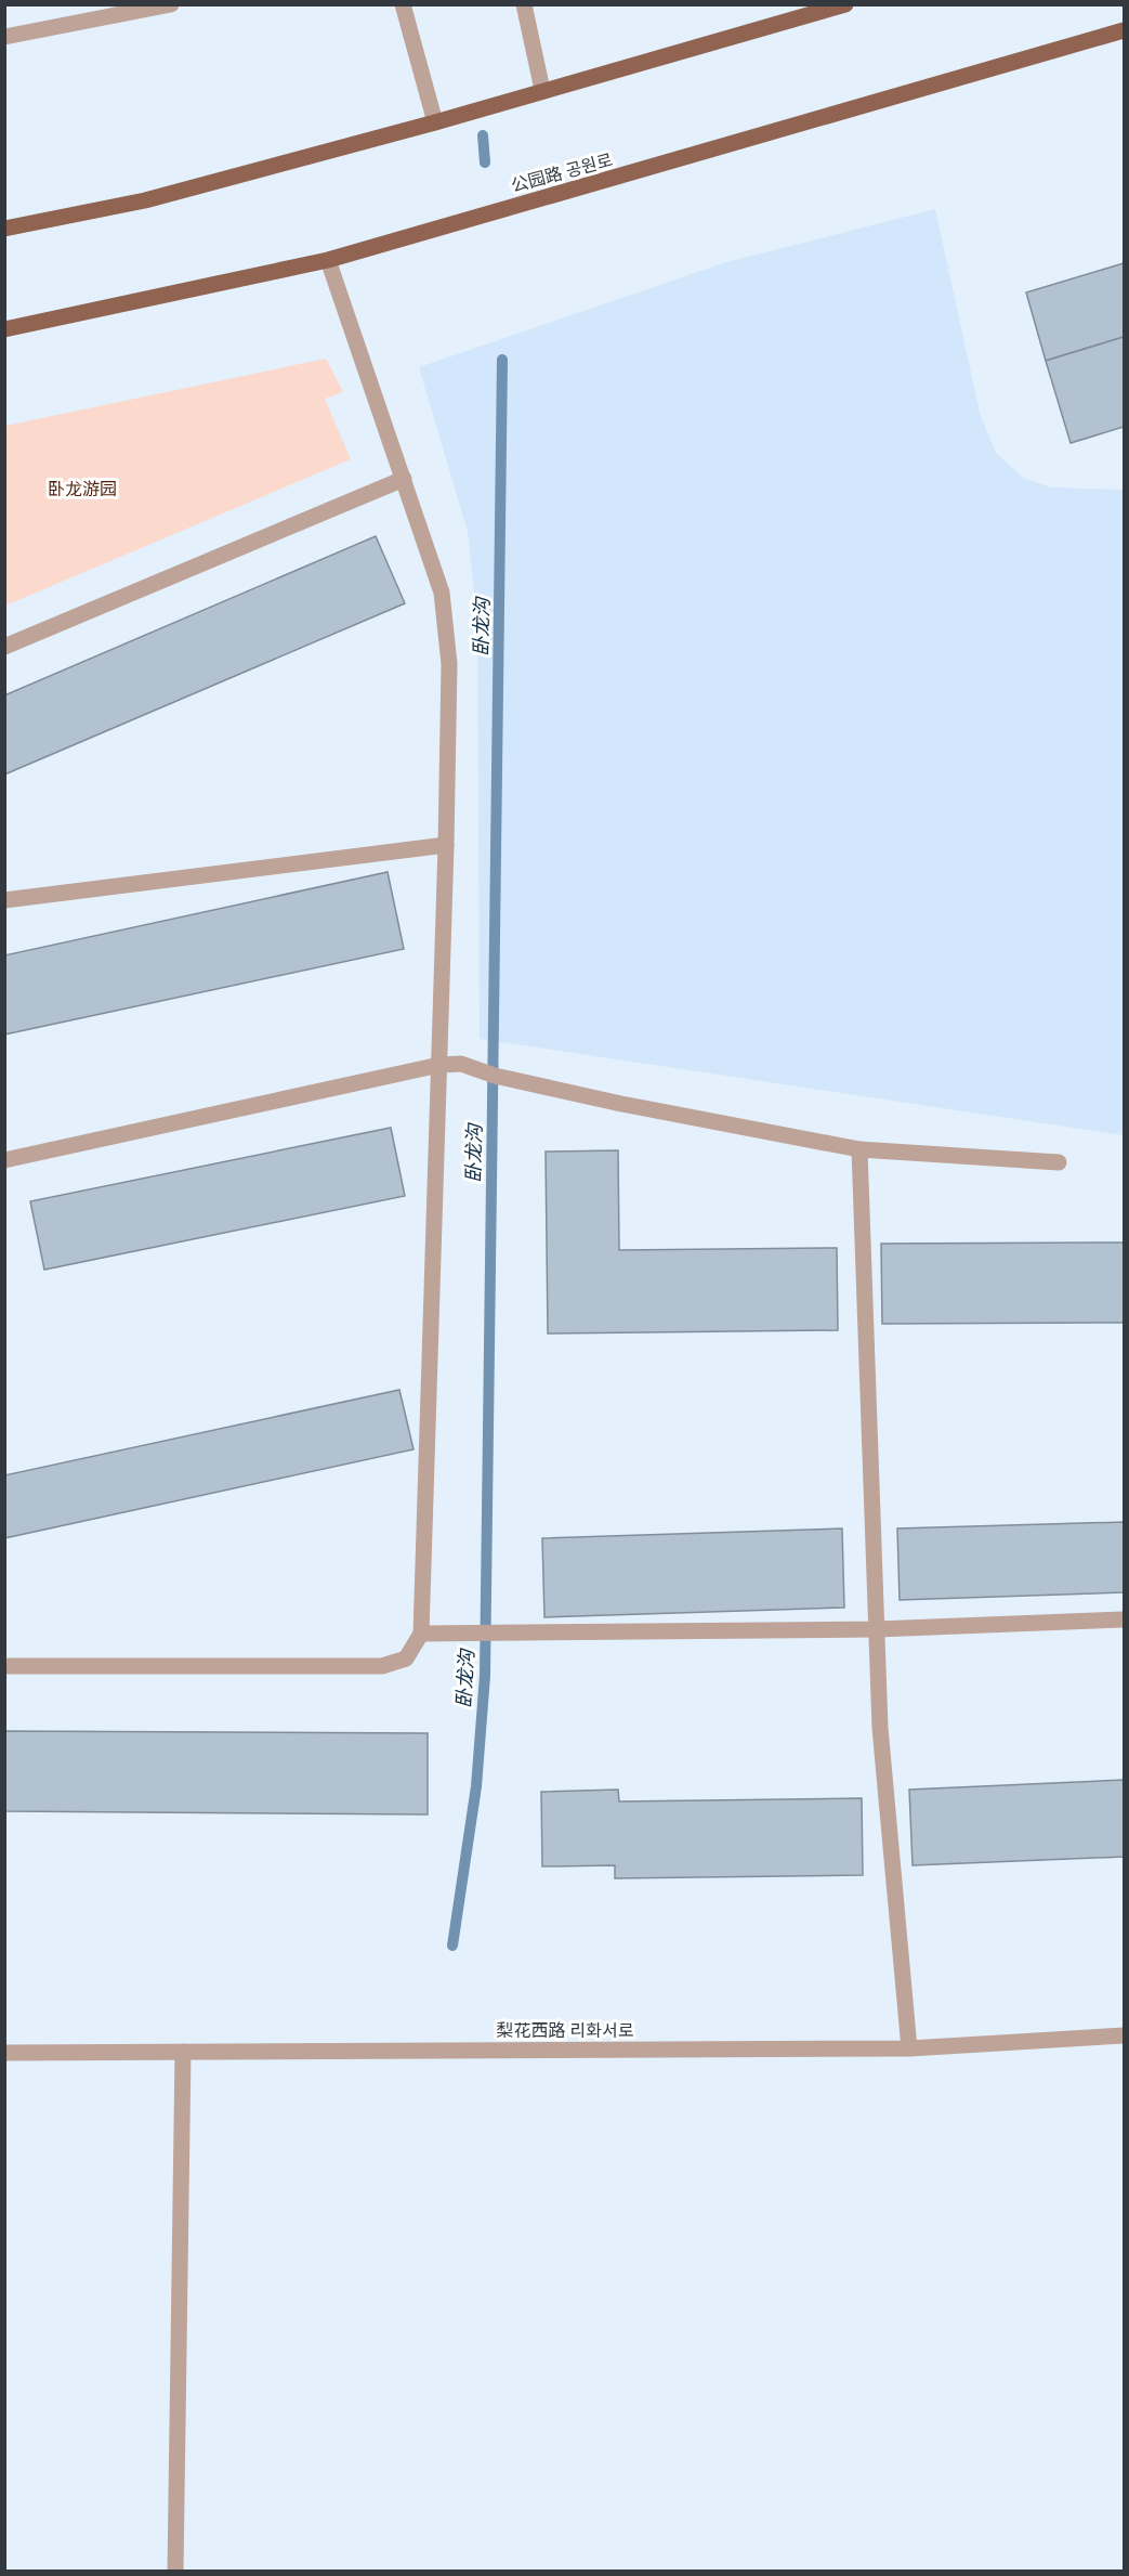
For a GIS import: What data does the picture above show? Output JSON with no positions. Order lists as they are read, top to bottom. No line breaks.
{"streets":{"main road":["公园路 공원로"],"street":["梨花西路 리화서로"]},"water":["卧龙沟"],"parks":["卧龙游园"]}
